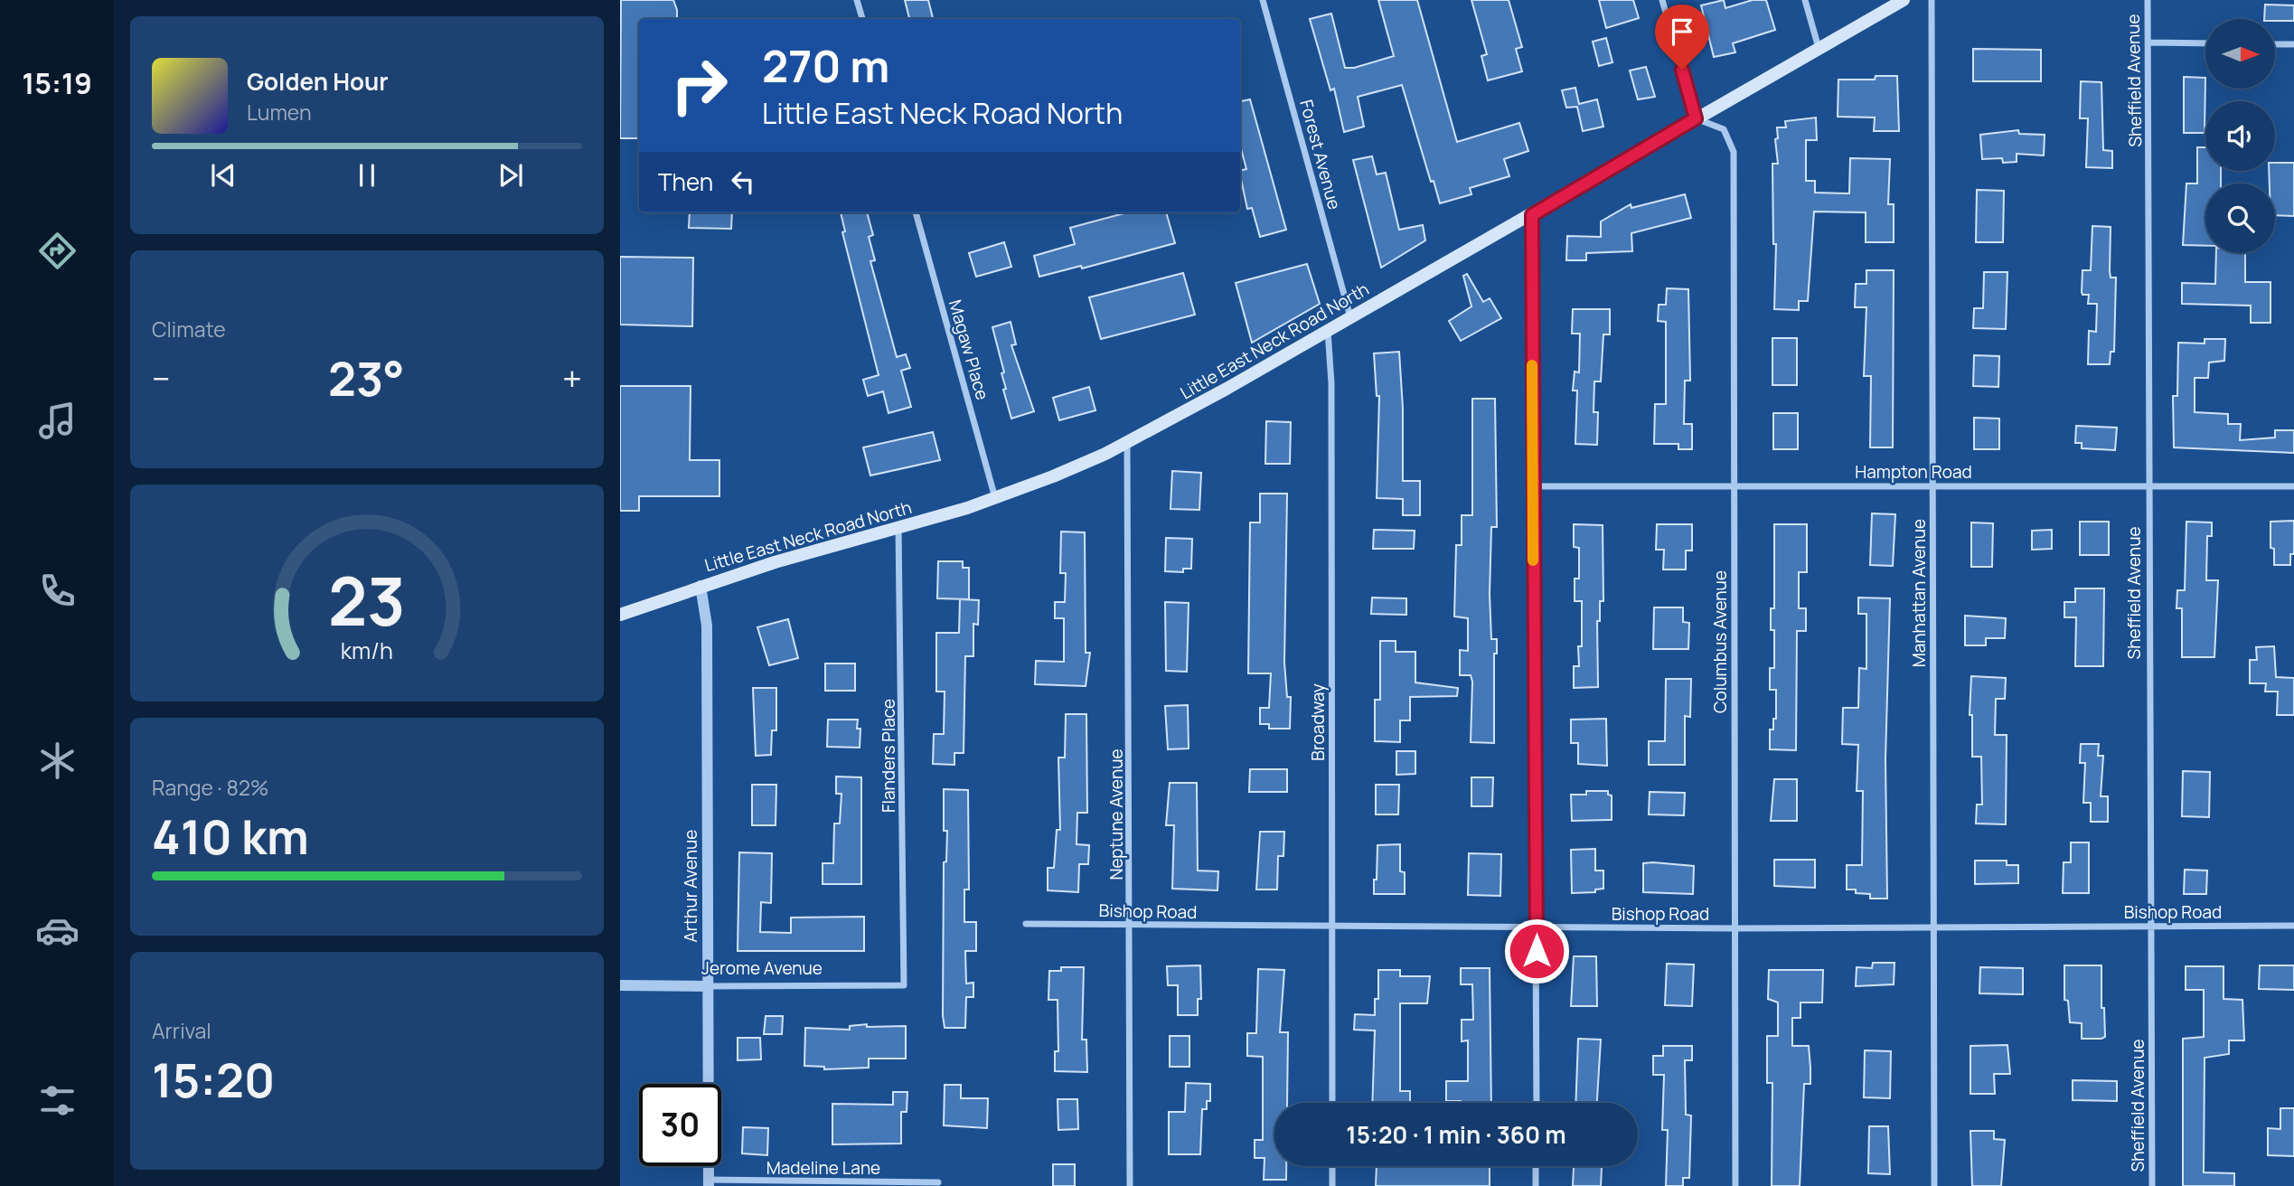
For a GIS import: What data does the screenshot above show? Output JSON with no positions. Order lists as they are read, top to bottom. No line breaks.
{"streets":{"main road":["Little East Neck Road North"],"street":["Sheffield Avenue","Forest Avenue","Magaw Place","Hampton Road","Manhattan Avenue","Columbus Avenue","Broadway","Flanders Place","Neptune Avenue","Arthur Avenue","Bishop Road","Jerome Avenue","Madeline Lane"]},"crossings":[["Sheffield Avenue","Hampton Road"],["Sheffield Avenue","Bishop Road"],["Forest Avenue","Little East Neck Road North"],["Little East Neck Road North","Magaw Place"],["Little East Neck Road North","Columbus Avenue"],["Little East Neck Road North","Broadway"],["Little East Neck Road North","Flanders Place"],["Little East Neck Road North","Neptune Avenue"],["Little East Neck Road North","Arthur Avenue"],["Hampton Road","Manhattan Avenue"],["Hampton Road","Columbus Avenue"],["Manhattan Avenue","Bishop Road"],["Columbus Avenue","Bishop Road"],["Broadway","Bishop Road"],["Flanders Place","Jerome Avenue"],["Neptune Avenue","Bishop Road"],["Arthur Avenue","Jerome Avenue"],["Arthur Avenue","Madeline Lane"]],"north":"right","page":{"tabs":"15:19","turn":["270 m","Little East Neck Road North"],"song":["Golden Hour","Lumen"],"then":"Then","tile":["Climate",["Range · 82%","410 km"],["Arrival","15:20"]],"heat":["−","23°","+"],"limit":"30","trip":"15:20 · 1 min · 360 m","gauge":["23","km/h"]}}
